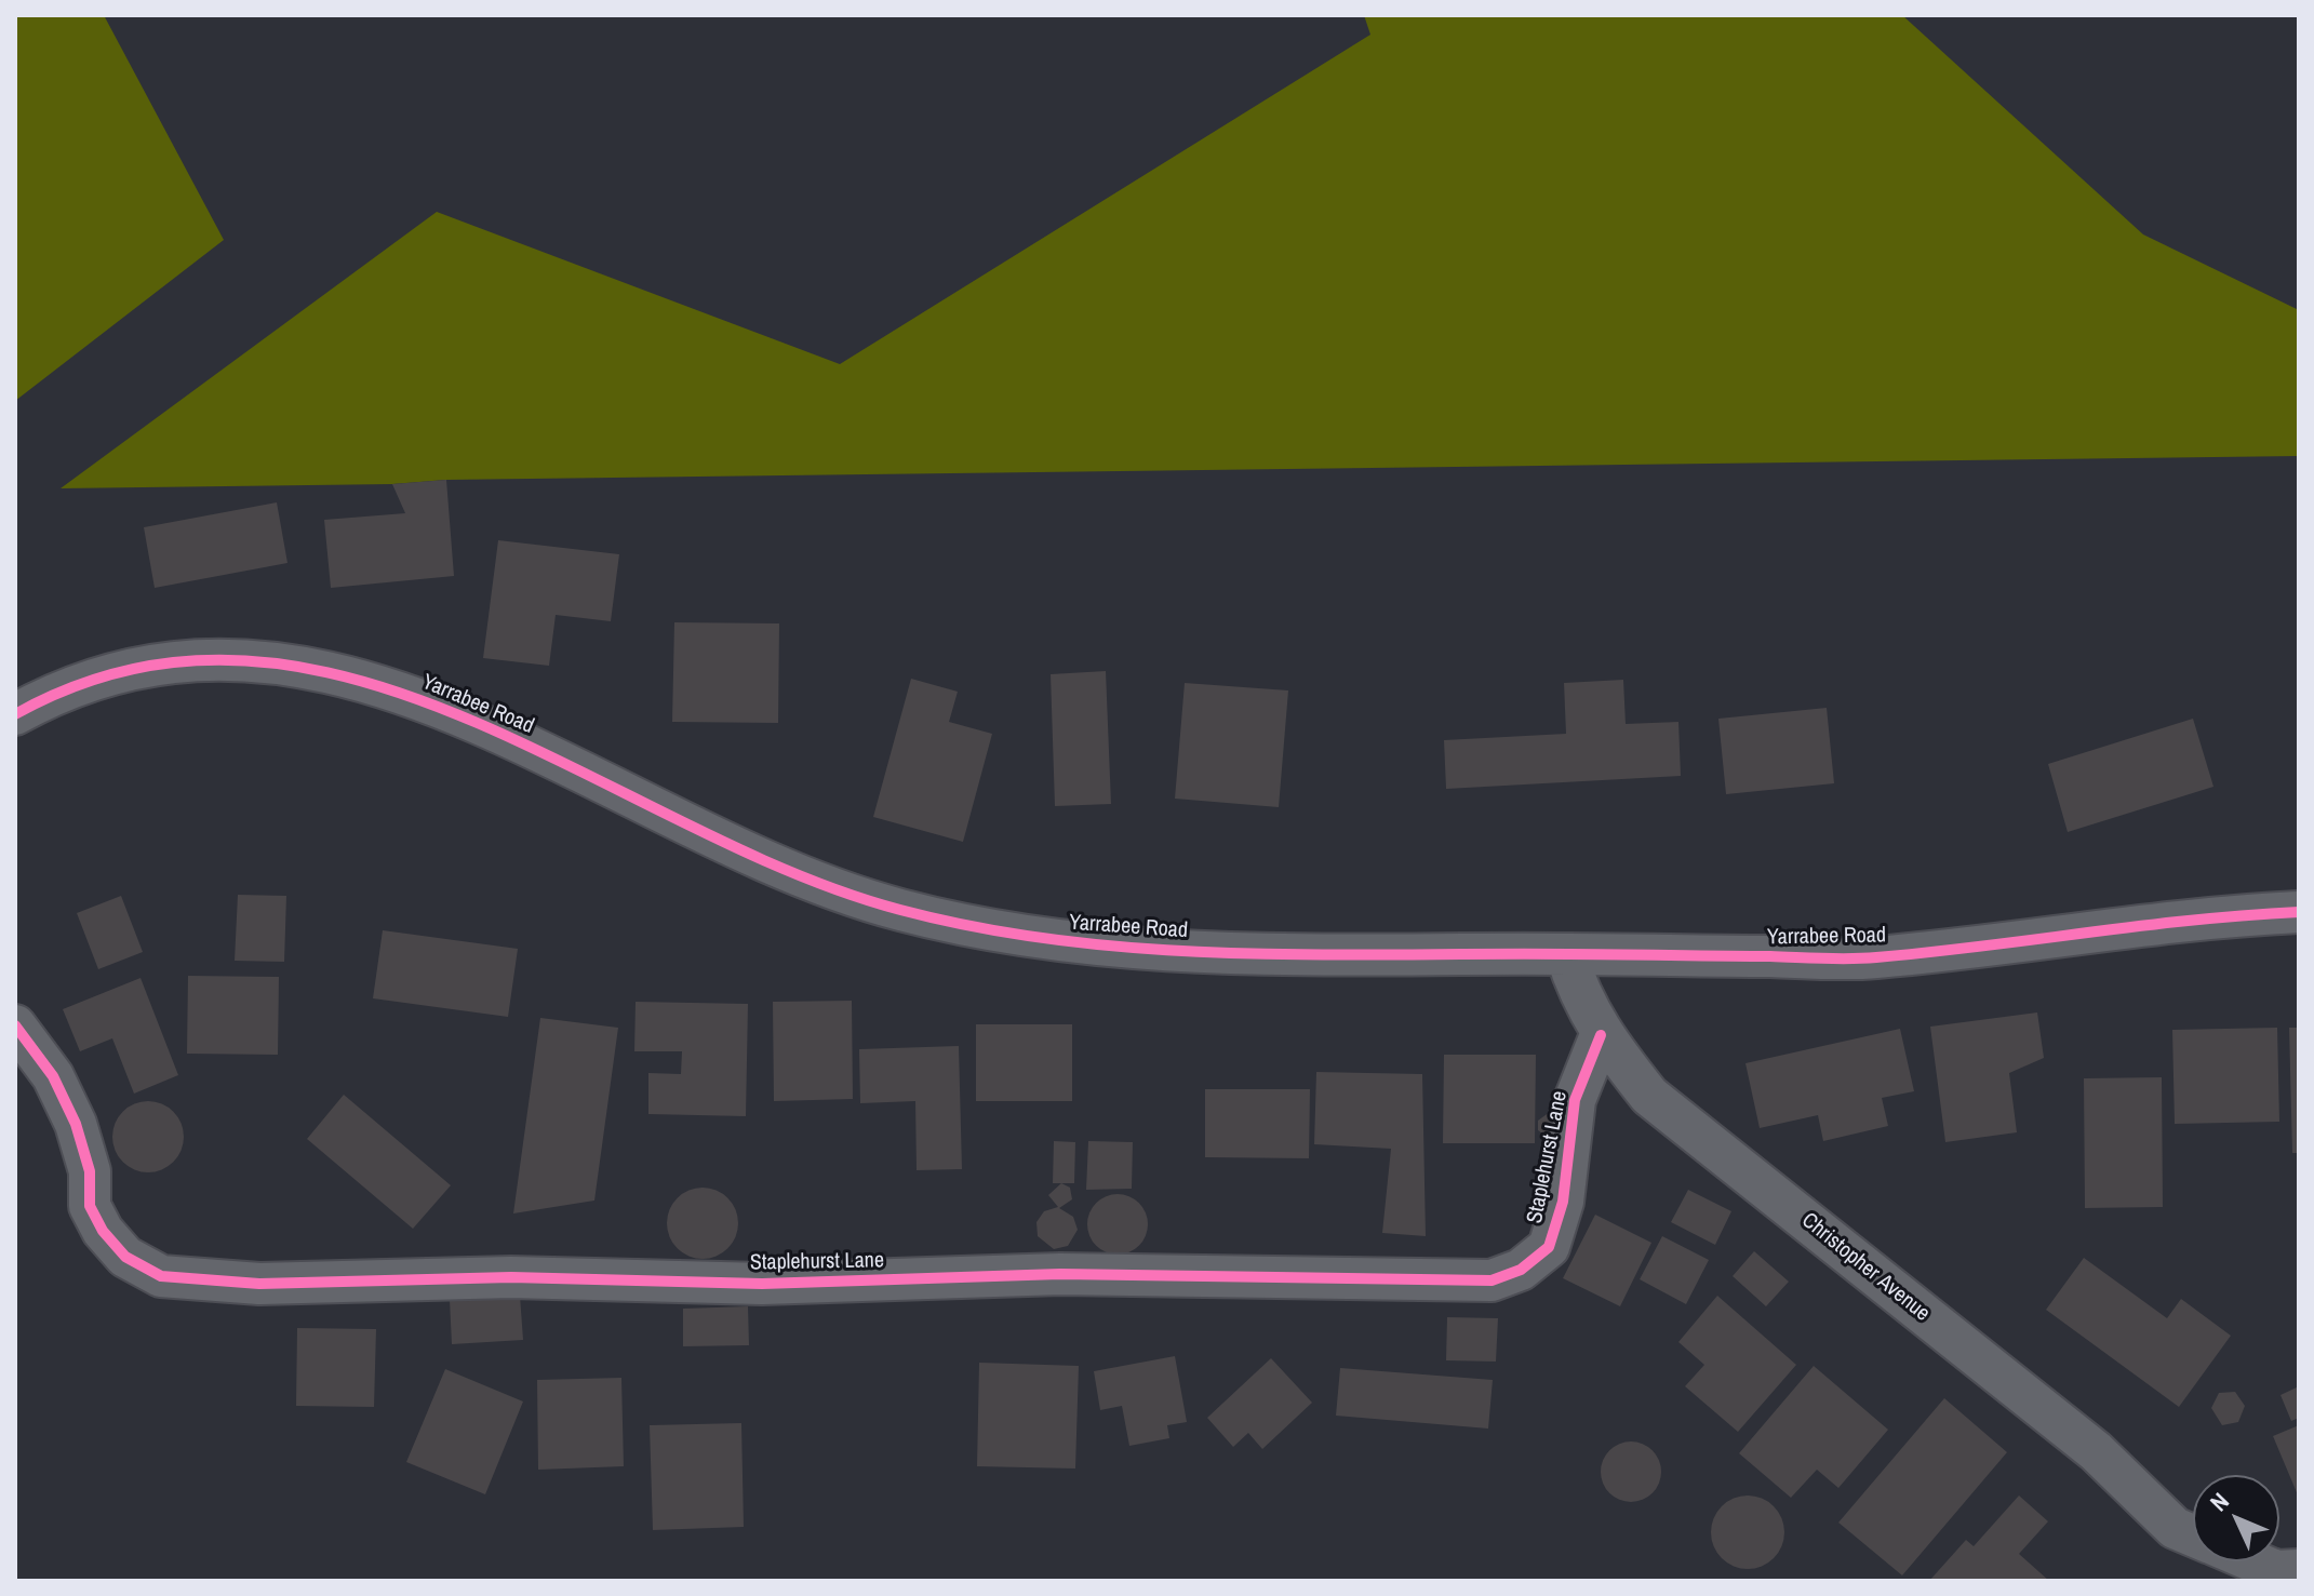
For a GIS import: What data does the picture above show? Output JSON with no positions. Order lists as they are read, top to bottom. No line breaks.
{"streets":{"street":["Yarrabee Road","Staplehurst Lane","Christopher Avenue"]},"crossings":[["Yarrabee Road","Christopher Avenue"],["Staplehurst Lane","Christopher Avenue"]],"north":"top left"}
